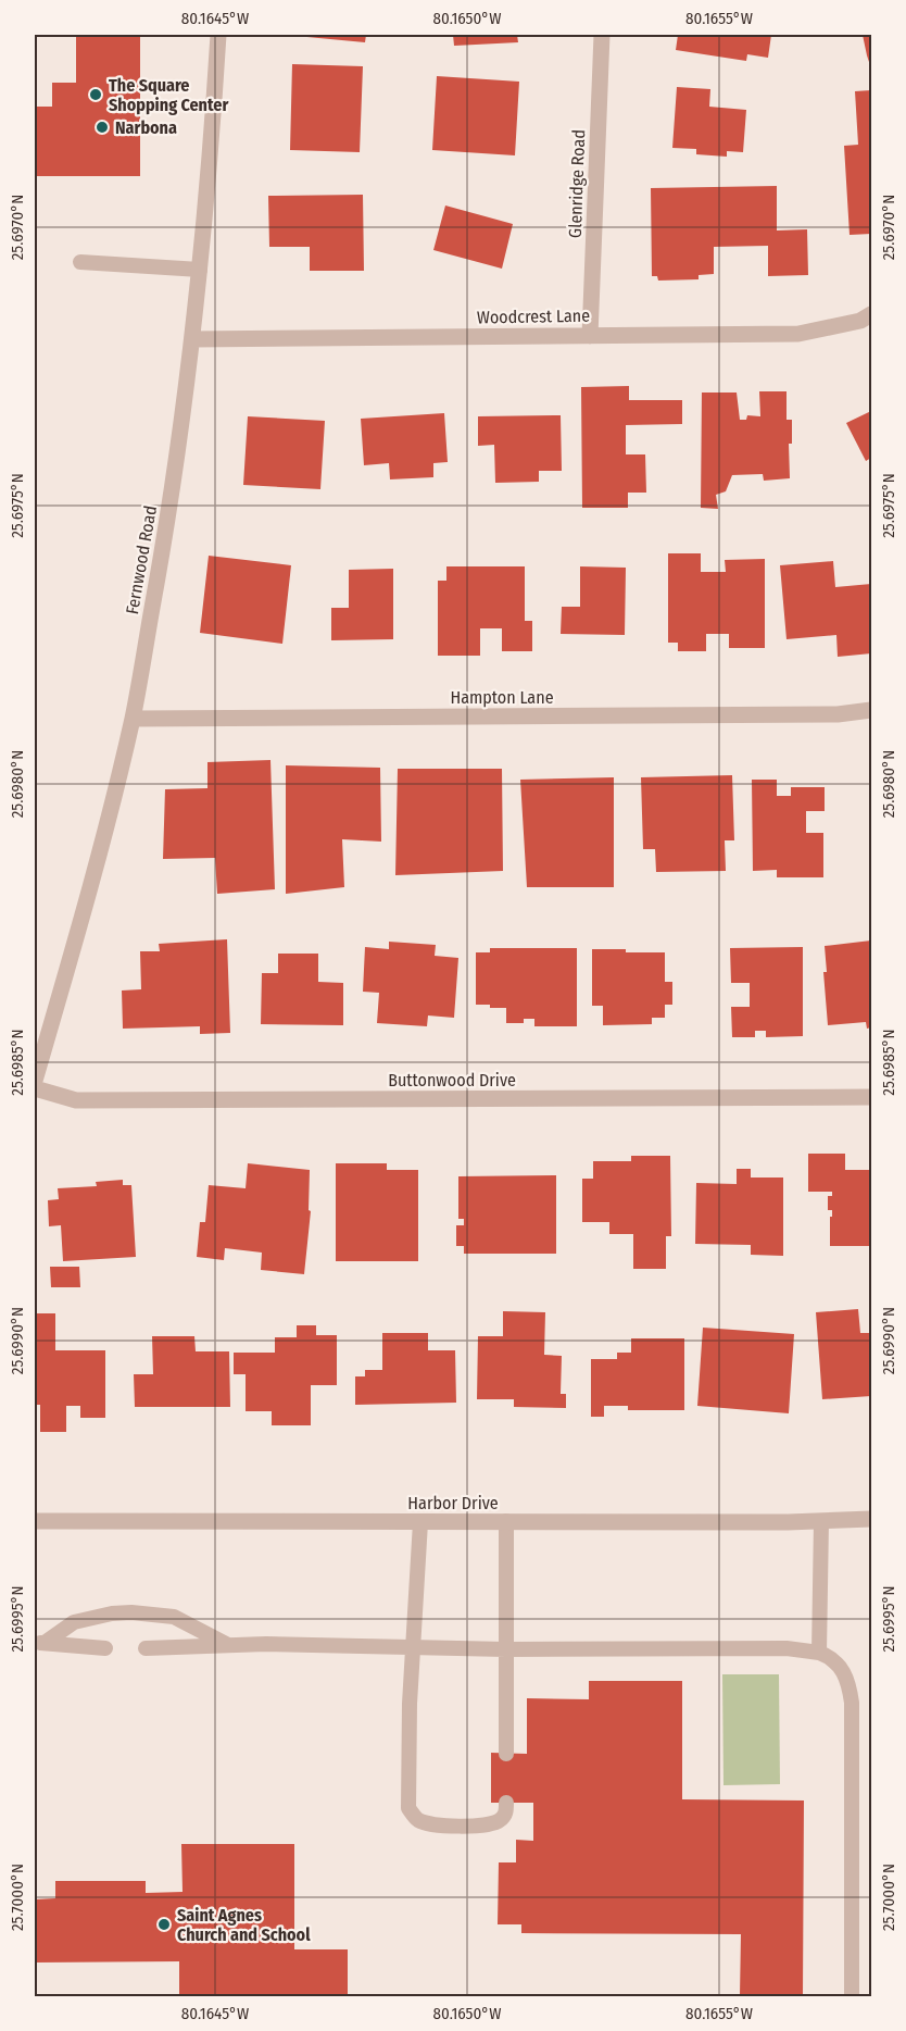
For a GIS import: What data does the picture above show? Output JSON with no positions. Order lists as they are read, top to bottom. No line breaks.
{"streets":{"street":["Glenridge Road","Woodcrest Lane","Fernwood Road","Hampton Lane","Buttonwood Drive","Harbor Drive"]},"crossings":[["Glenridge Road","Woodcrest Lane"],["Woodcrest Lane","Fernwood Road"],["Fernwood Road","Hampton Lane"]],"places":["The Square Shopping Center","Narbona","Saint Agnes Church and School"],"coordinates":["80.1645°W","80.1650°W","80.1655°W","25.6970°N","25.6975°N","25.6980°N","25.6985°N","25.6990°N","25.6995°N","25.7000°N"]}
